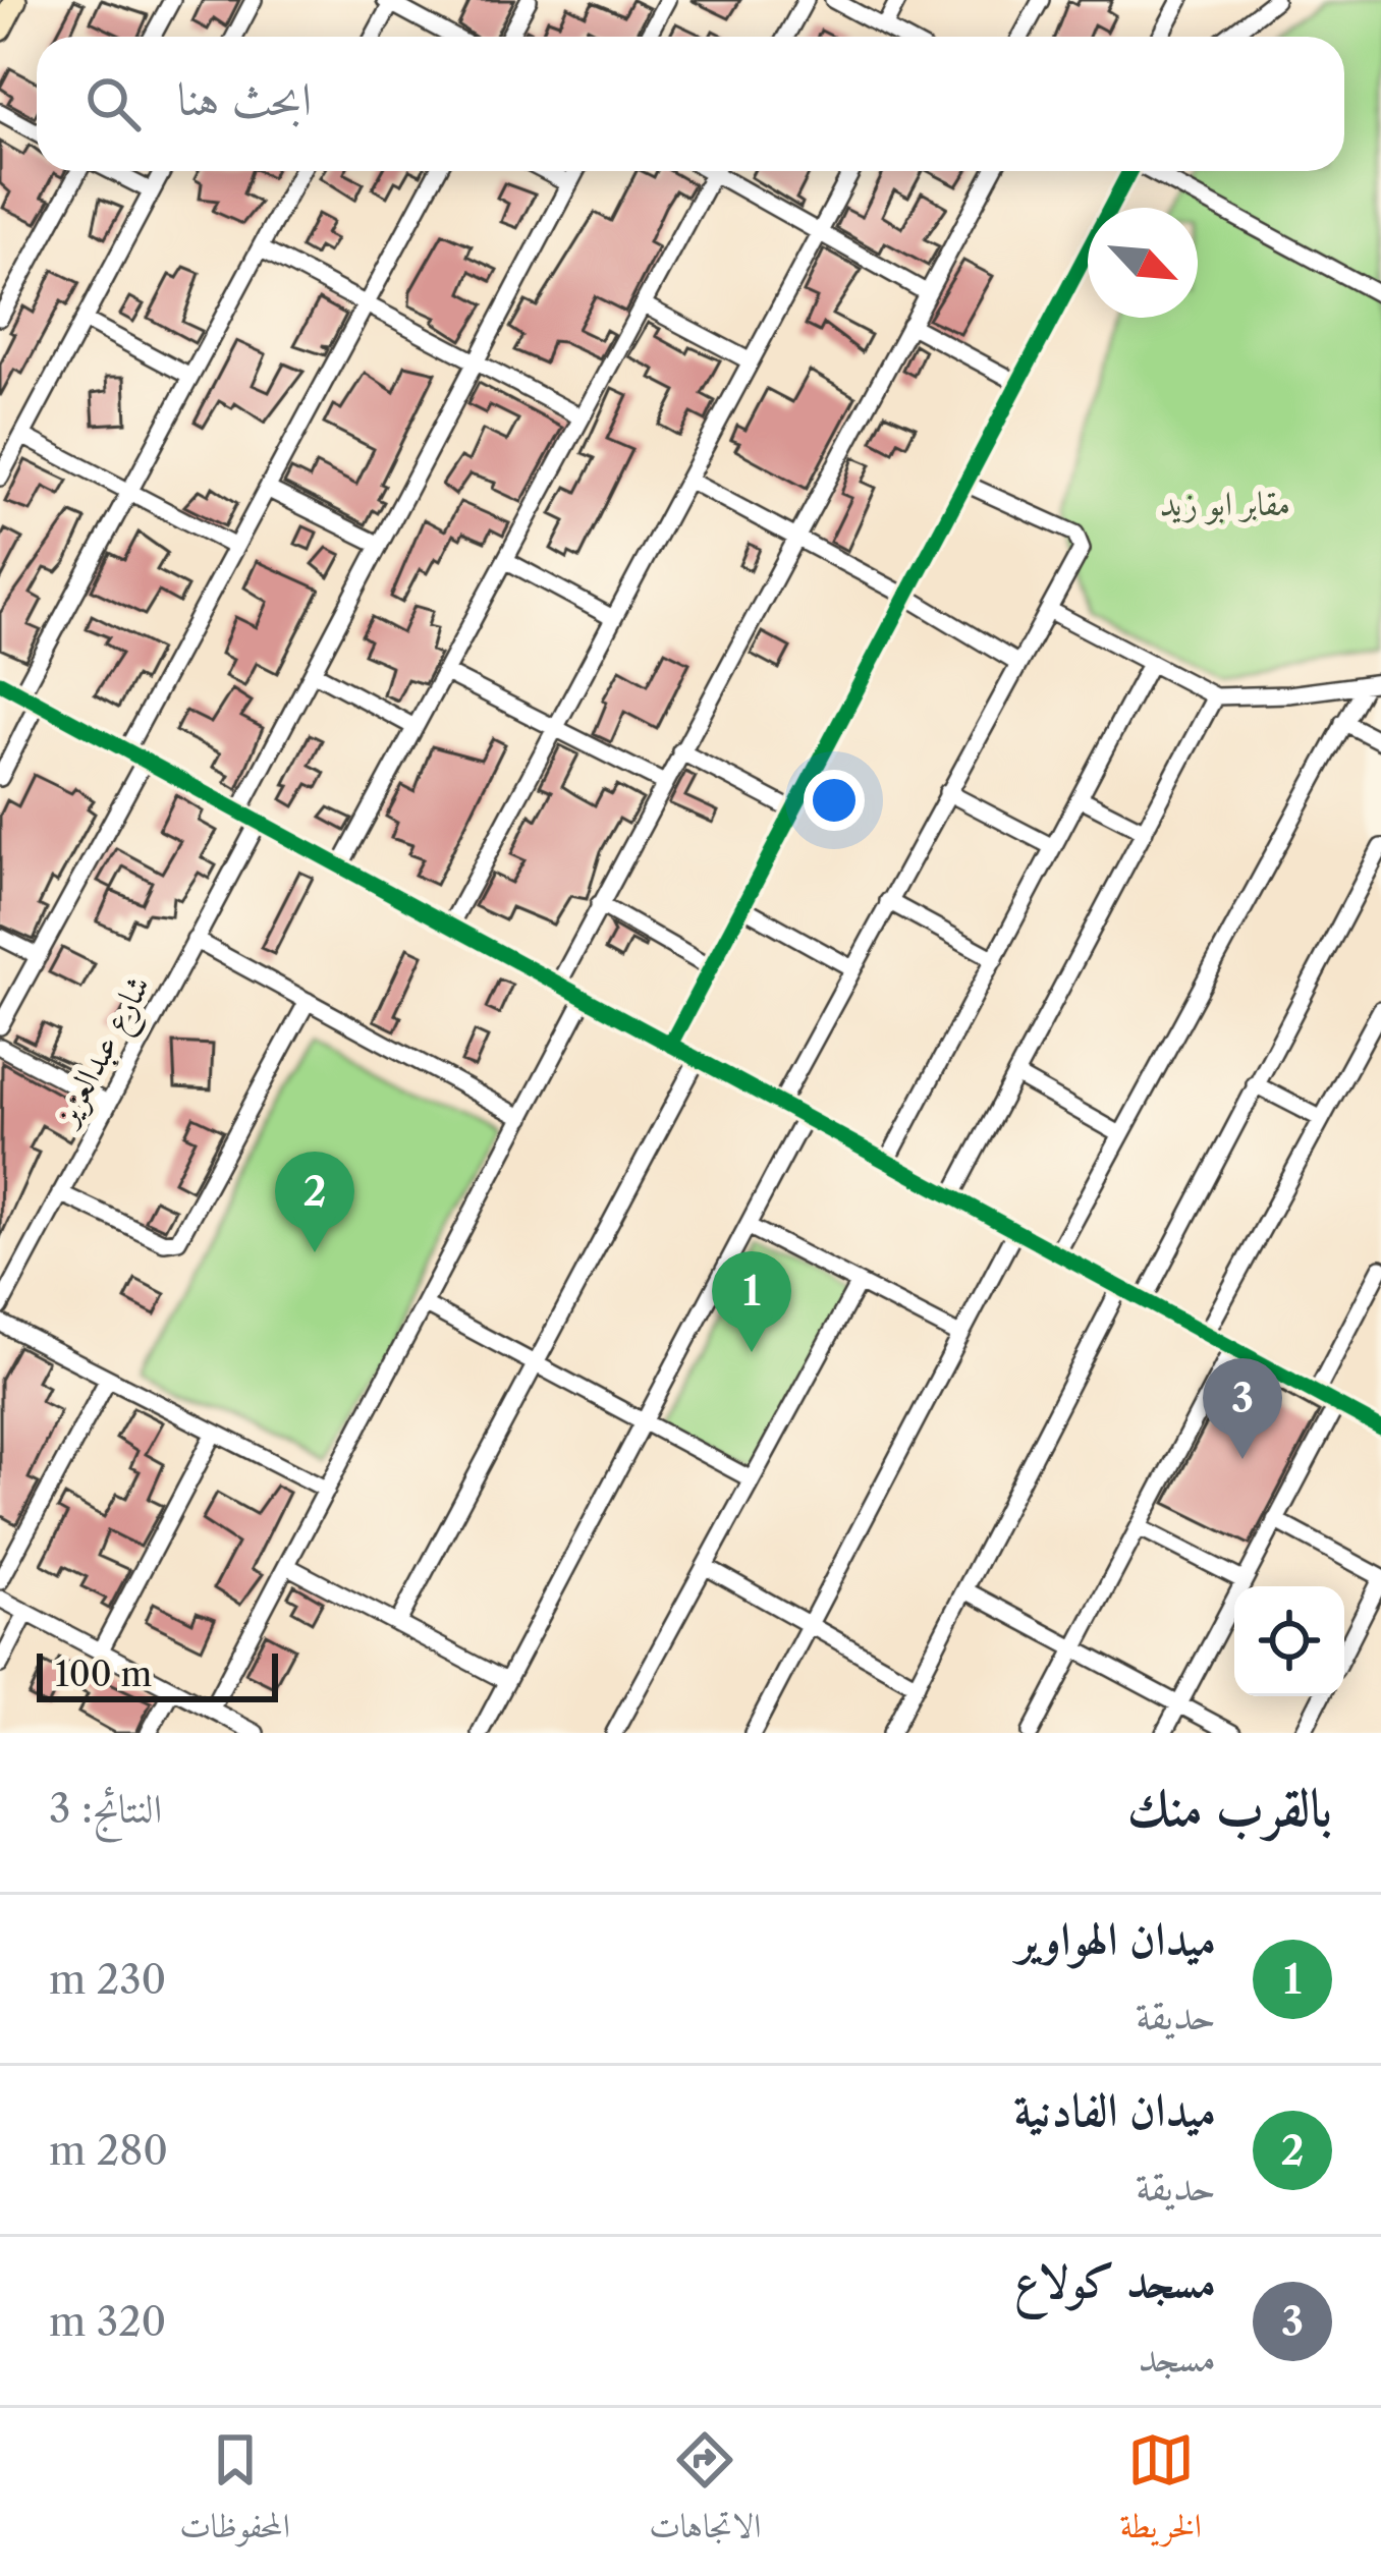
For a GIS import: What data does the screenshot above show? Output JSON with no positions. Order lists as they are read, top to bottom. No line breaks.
{"streets":{"street":["شارع عبدالعزيز"]},"parks":["مقابر ابو زيد"],"scale_bar":"100 m","north":"bottom right","page":{"search":"ابحث هنا","pins":["2","1","3"],"scale":"100 m","heading":["بالقرب منك","النتائج: 3"],"list":[{"mark":"1","name":"ميدان الهواوير","note":"حديقة","value":"230 m"},{"mark":"2","name":"ميدان الفادنية","note":"حديقة","value":"280 m"},{"mark":"3","name":"مسجد كولاع","note":"مسجد","value":"320 m"}],"nav":["الخريطة","الاتجاهات","المحفوظات"]}}
